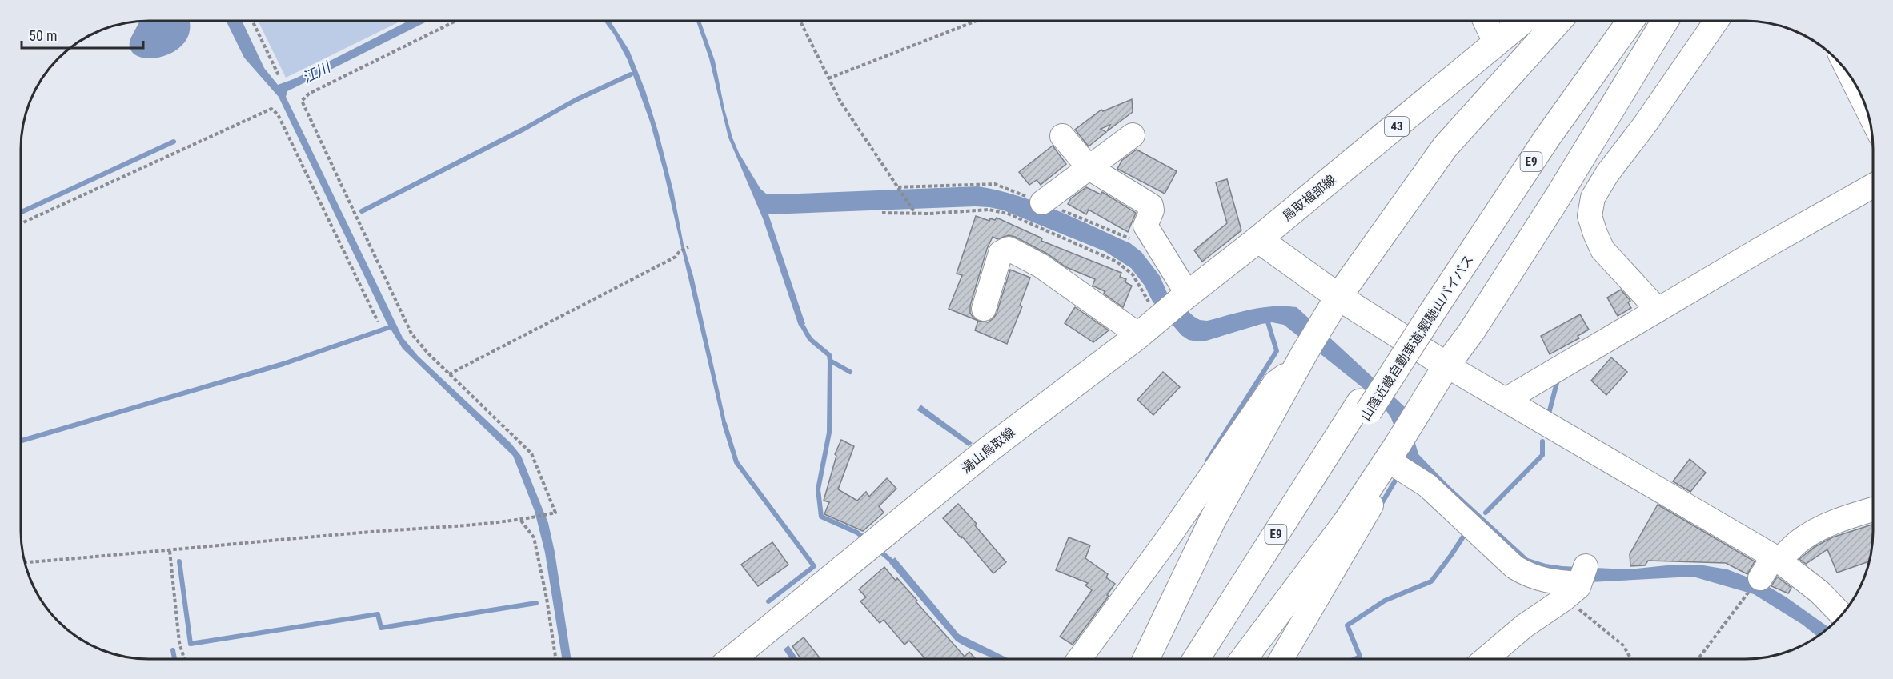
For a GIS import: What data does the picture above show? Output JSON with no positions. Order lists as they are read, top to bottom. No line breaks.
{"streets":{"main road":["43","E9","鳥取福部線","山陰近畿自動車道;駟馳山バイパス","湯山鳥取線"]},"crossings":[["鳥取福部線","湯山鳥取線"]],"water":["江川"],"scale_bar":"50 m"}
